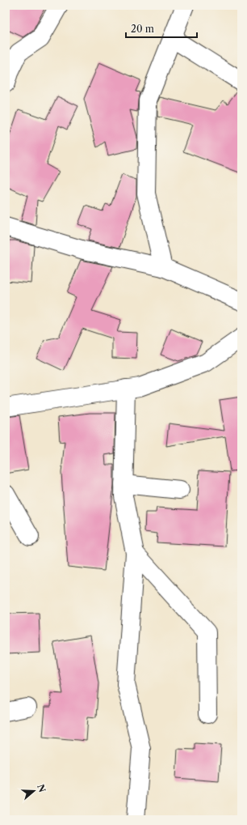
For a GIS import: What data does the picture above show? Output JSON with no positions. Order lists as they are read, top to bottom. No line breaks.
{"scale_bar":"20 m","north":"right"}
